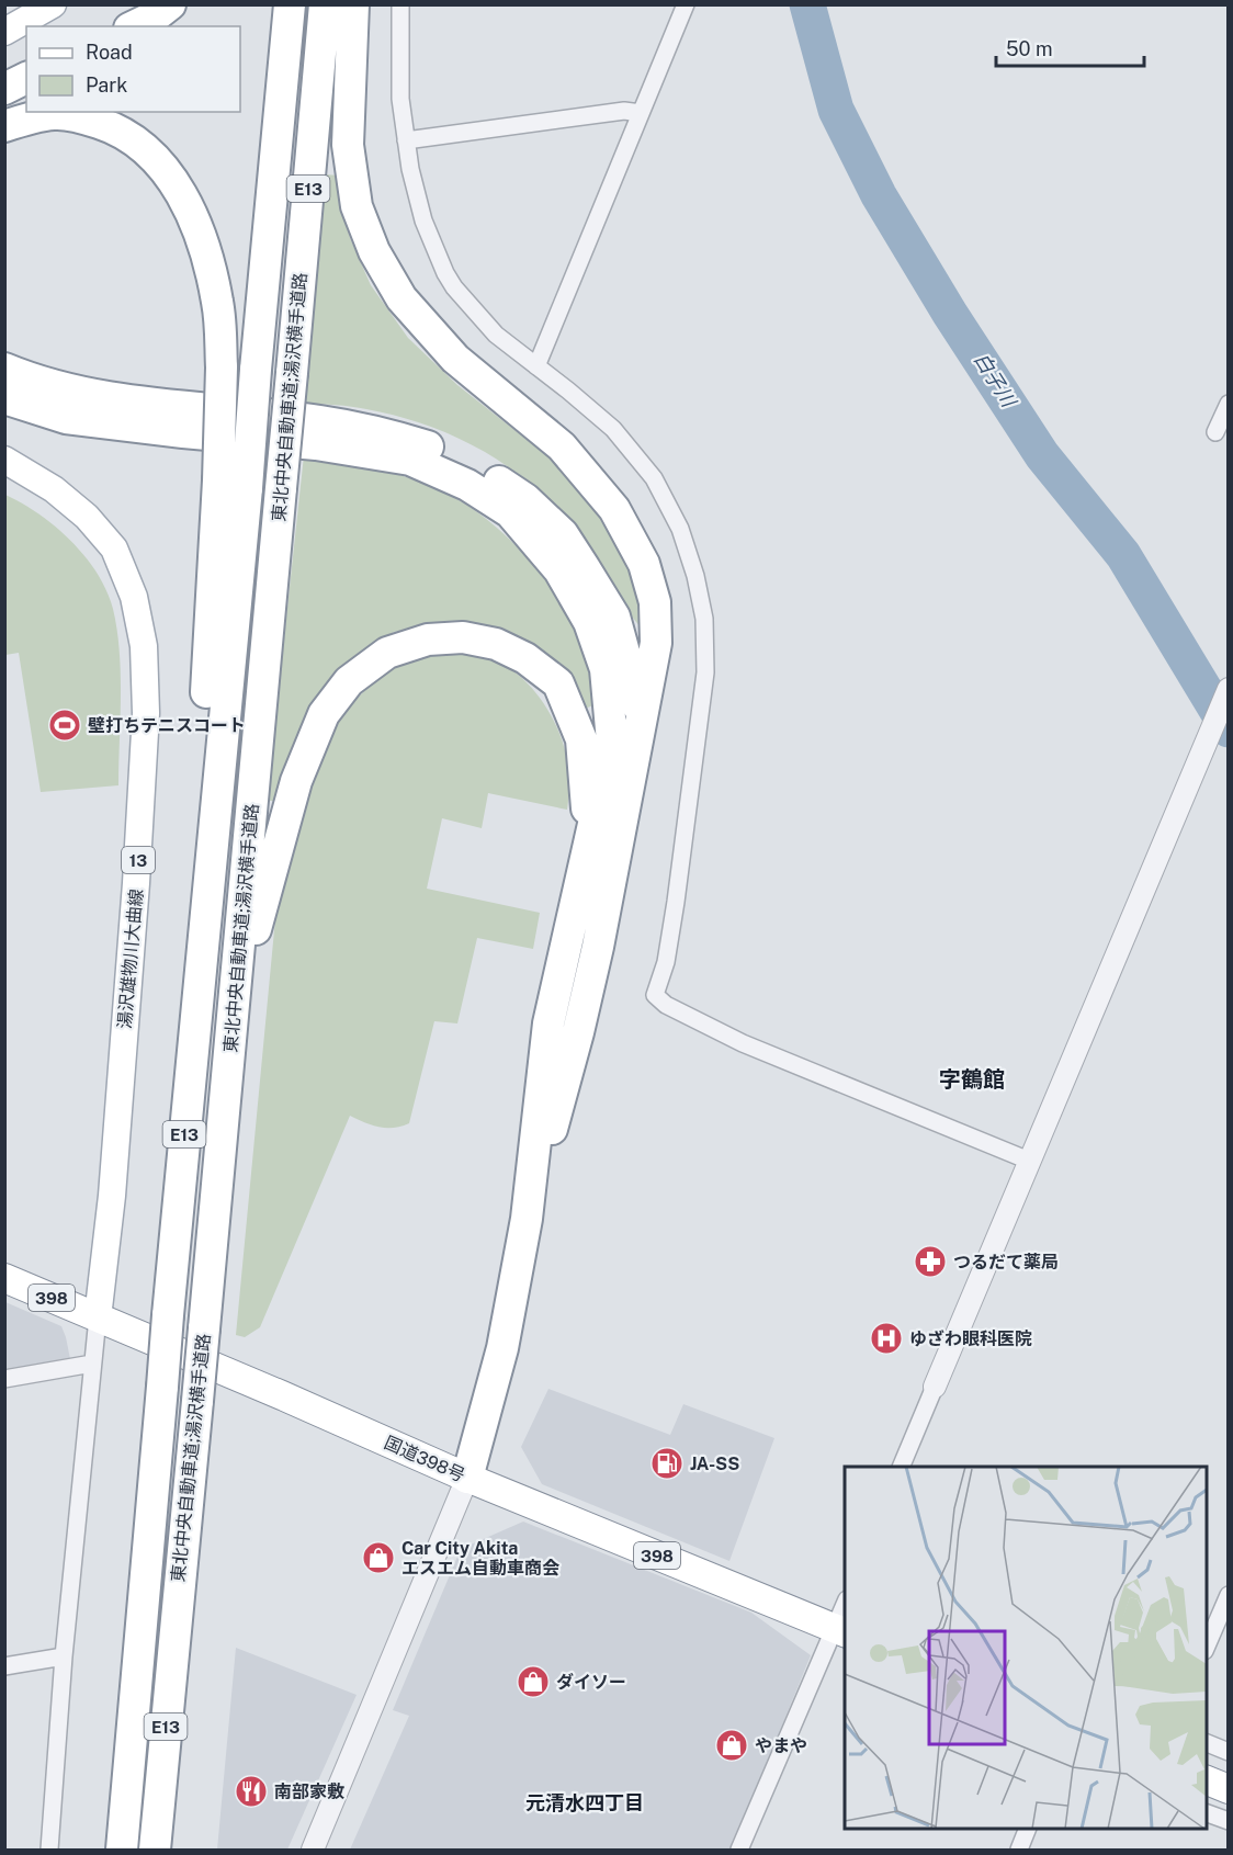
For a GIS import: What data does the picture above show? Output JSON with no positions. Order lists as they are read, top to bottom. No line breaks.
{"streets":{"highway":["E13","東北中央自動車道;湯沢横手道路","398","国道398号"],"main road":["13","湯沢雄物川大曲線"]},"crossings":[["湯沢雄物川大曲線","国道398号"]],"districts":["字鶴館","元清水四丁目"],"water":["白子川"],"places":{"sports":["壁打ちテニスコート"],"pharmacy":["つるだて薬局"],"hospital":["ゆざわ眼科医院"],"fuel station":["JA-SS"],"shop":["Car City Akita エスエム自動車商会","ダイソー","やまや"],"restaurant":["南部家敷"]},"legend":["Road","Park"],"scale_bar":"50 m"}
